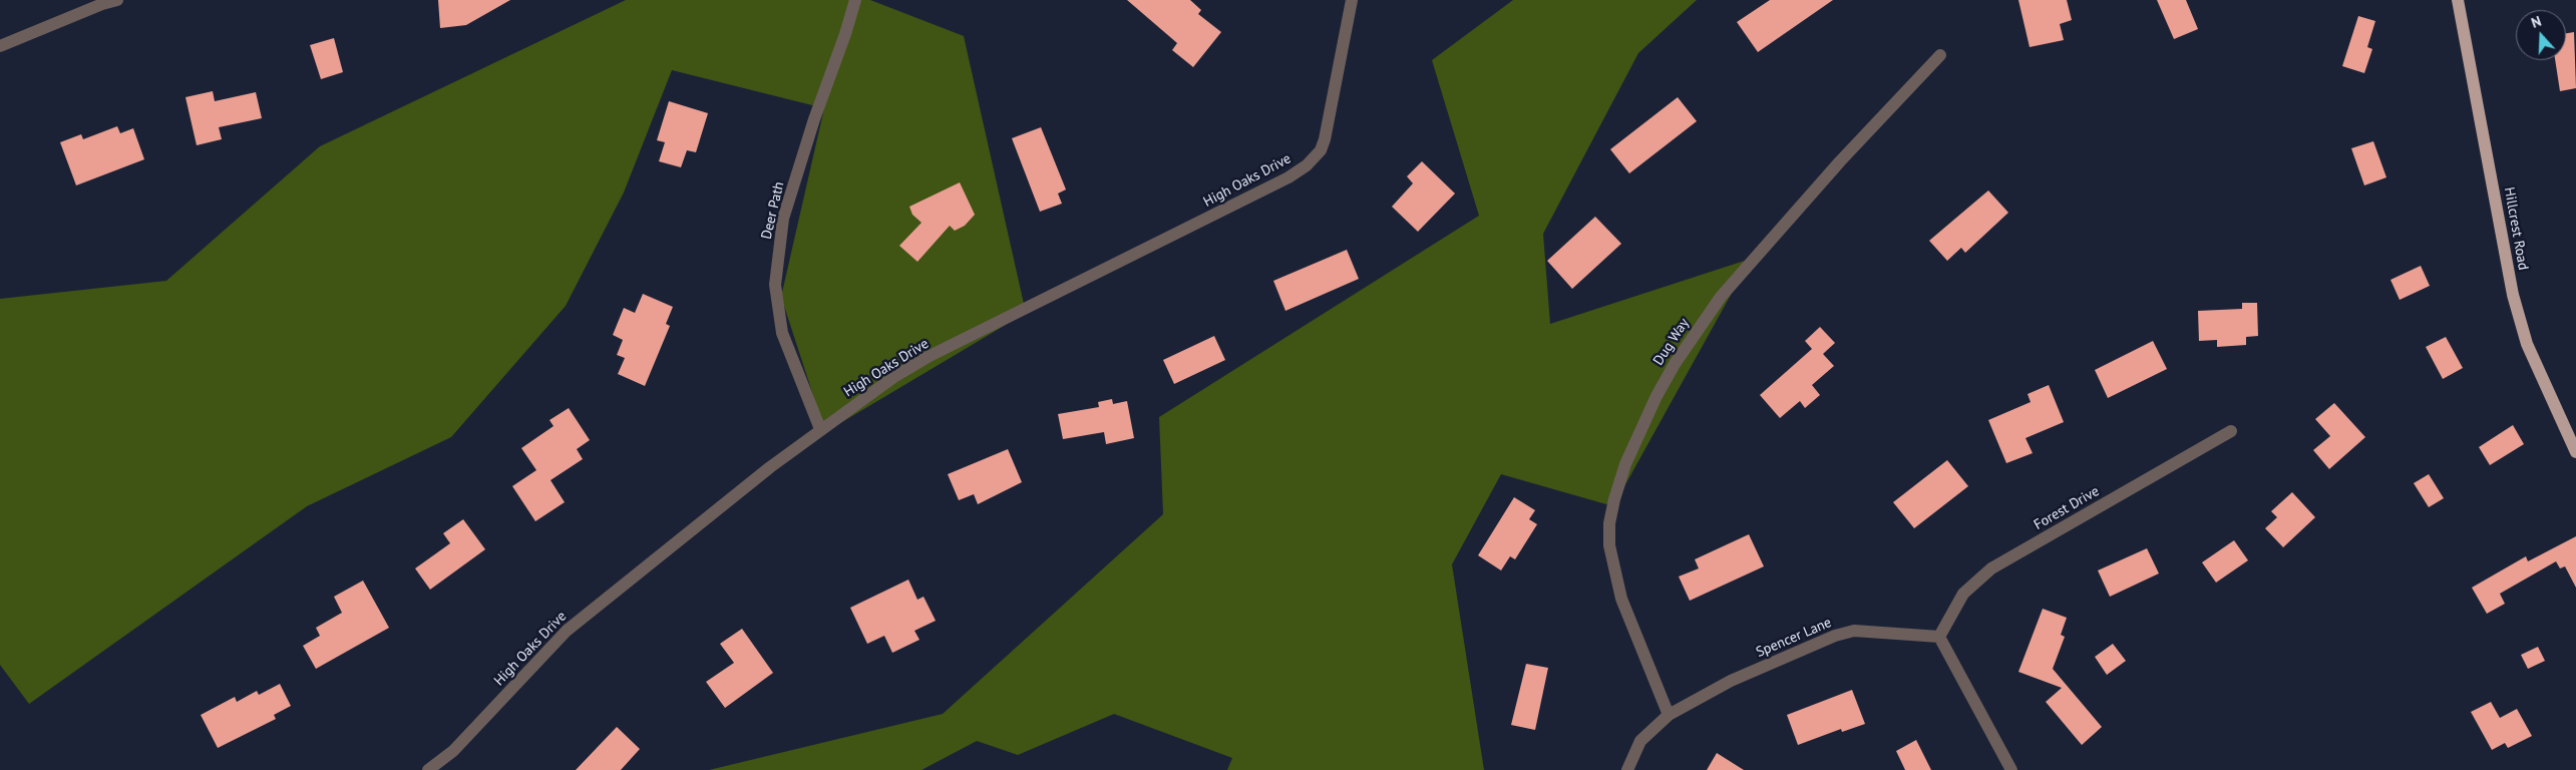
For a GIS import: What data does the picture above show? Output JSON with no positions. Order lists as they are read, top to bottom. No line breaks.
{"streets":{"main road":["Hillcrest Road"],"street":["High Oaks Drive","Deer Path","Dug Way","Forest Drive","Spencer Lane"]},"crossings":[["High Oaks Drive","Deer Path"],["Dug Way","Spencer Lane"],["Forest Drive","Spencer Lane"]],"north":"top"}
